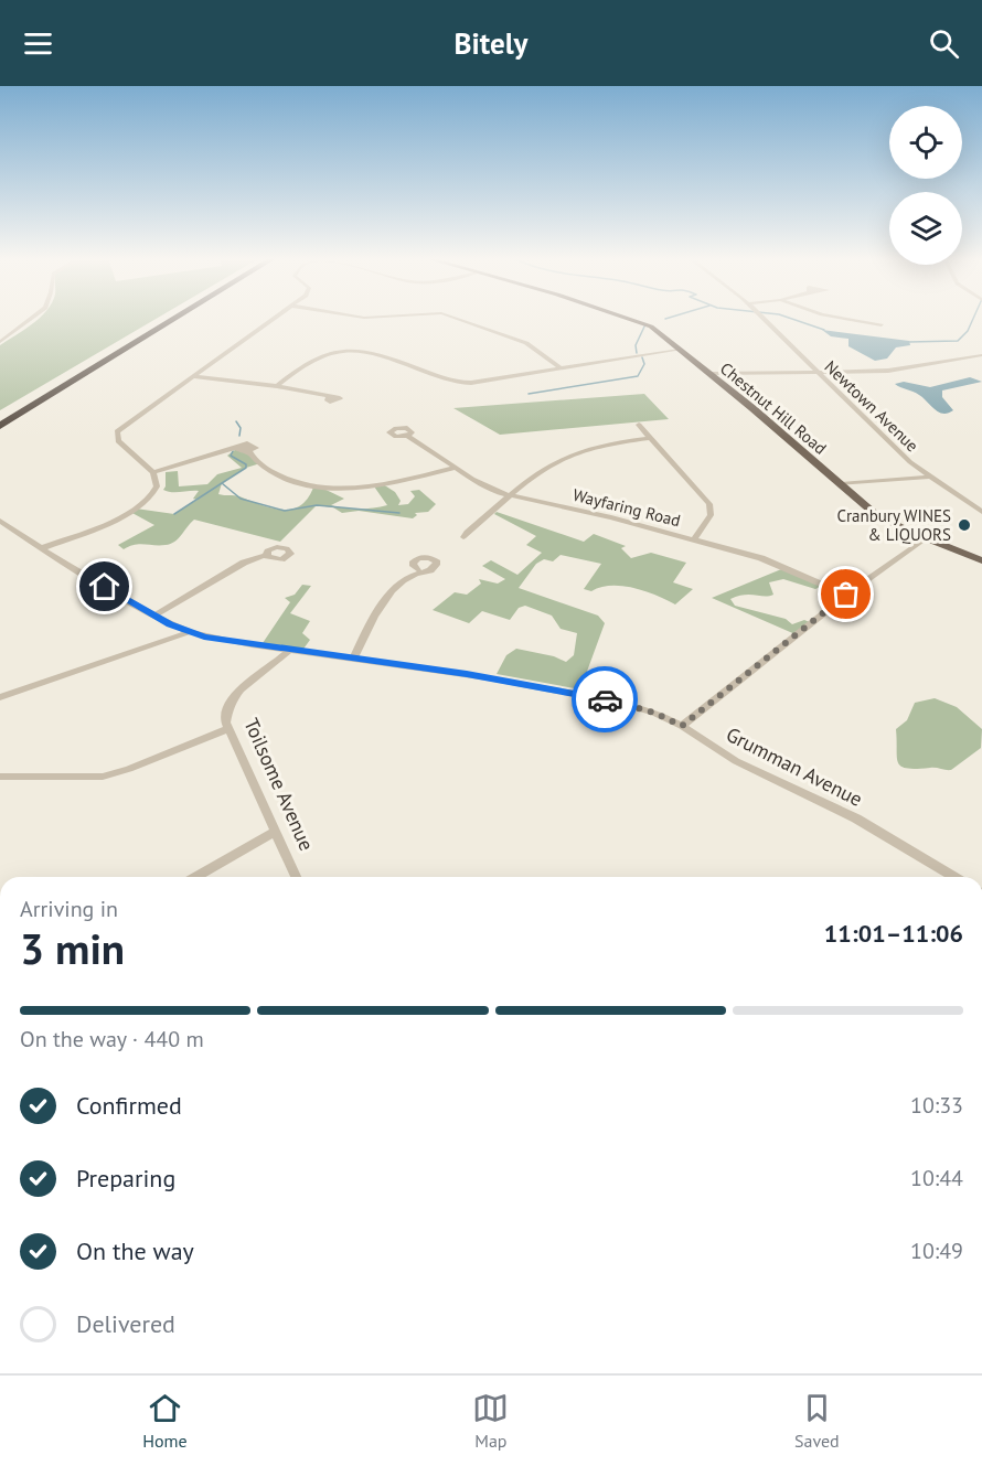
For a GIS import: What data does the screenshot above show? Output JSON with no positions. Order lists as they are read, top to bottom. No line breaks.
{"streets":{"main road":["Chestnut Hill Road"],"street":["Newtown Avenue","Wayfaring Road","Grumman Avenue","Toilsome Avenue"]},"crossings":[["Grumman Avenue","Toilsome Avenue"]],"places":["Cranbury WINES & LIQUORS"],"page":{"header":"Bitely","heading":["3 min","Arriving in","11:01–11:06"],"bar":"On the way · 440 m","list":[["Confirmed","10:33"],["Preparing","10:44"],["On the way","10:49"],"Delivered"],"tabs":["Home","Map","Saved"]}}
